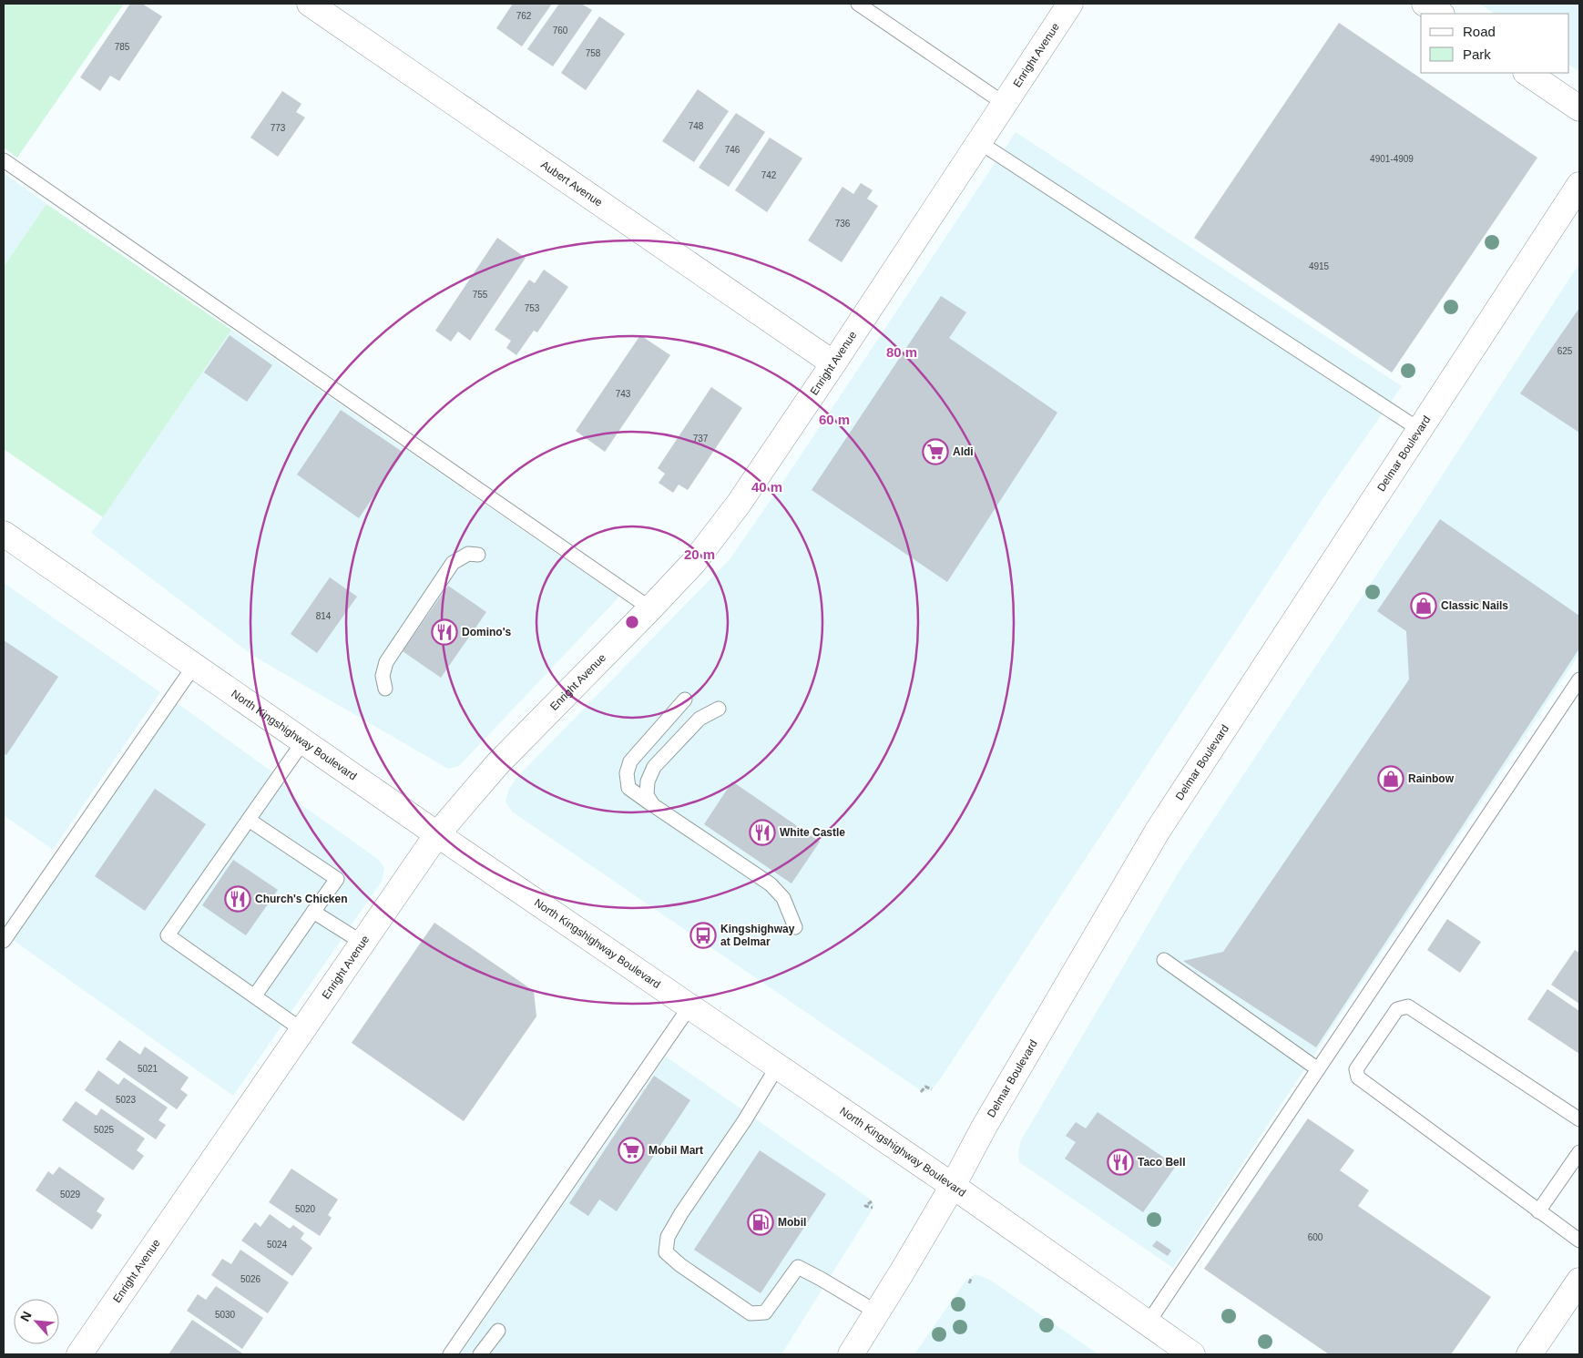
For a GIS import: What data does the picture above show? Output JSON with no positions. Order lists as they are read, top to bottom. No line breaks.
{"streets":{"main road":["Enright Avenue","Aubert Avenue","Delmar Boulevard","North Kingshighway Boulevard"]},"crossings":[["Enright Avenue","Aubert Avenue"],["Enright Avenue","North Kingshighway Boulevard"],["Delmar Boulevard","North Kingshighway Boulevard"]],"places":{"supermarket":["Aldi","Mobil Mart"],"shop":["Classic Nails","Rainbow"],"restaurant":["Domino's","White Castle","Church's Chicken","Taco Bell"],"bus stop":["Kingshighway at Delmar"],"fuel station":["Mobil"]},"house_numbers":["762","760","785","758","748","773","746","4901-4909","742","736","4915","755","753","625","743","737","814","5021","5023","5025","5029","5020","600","5024","5026","5030"],"legend":["Road","Park"],"north":"top left","rings":["80 m","60 m","40 m","20 m"]}
